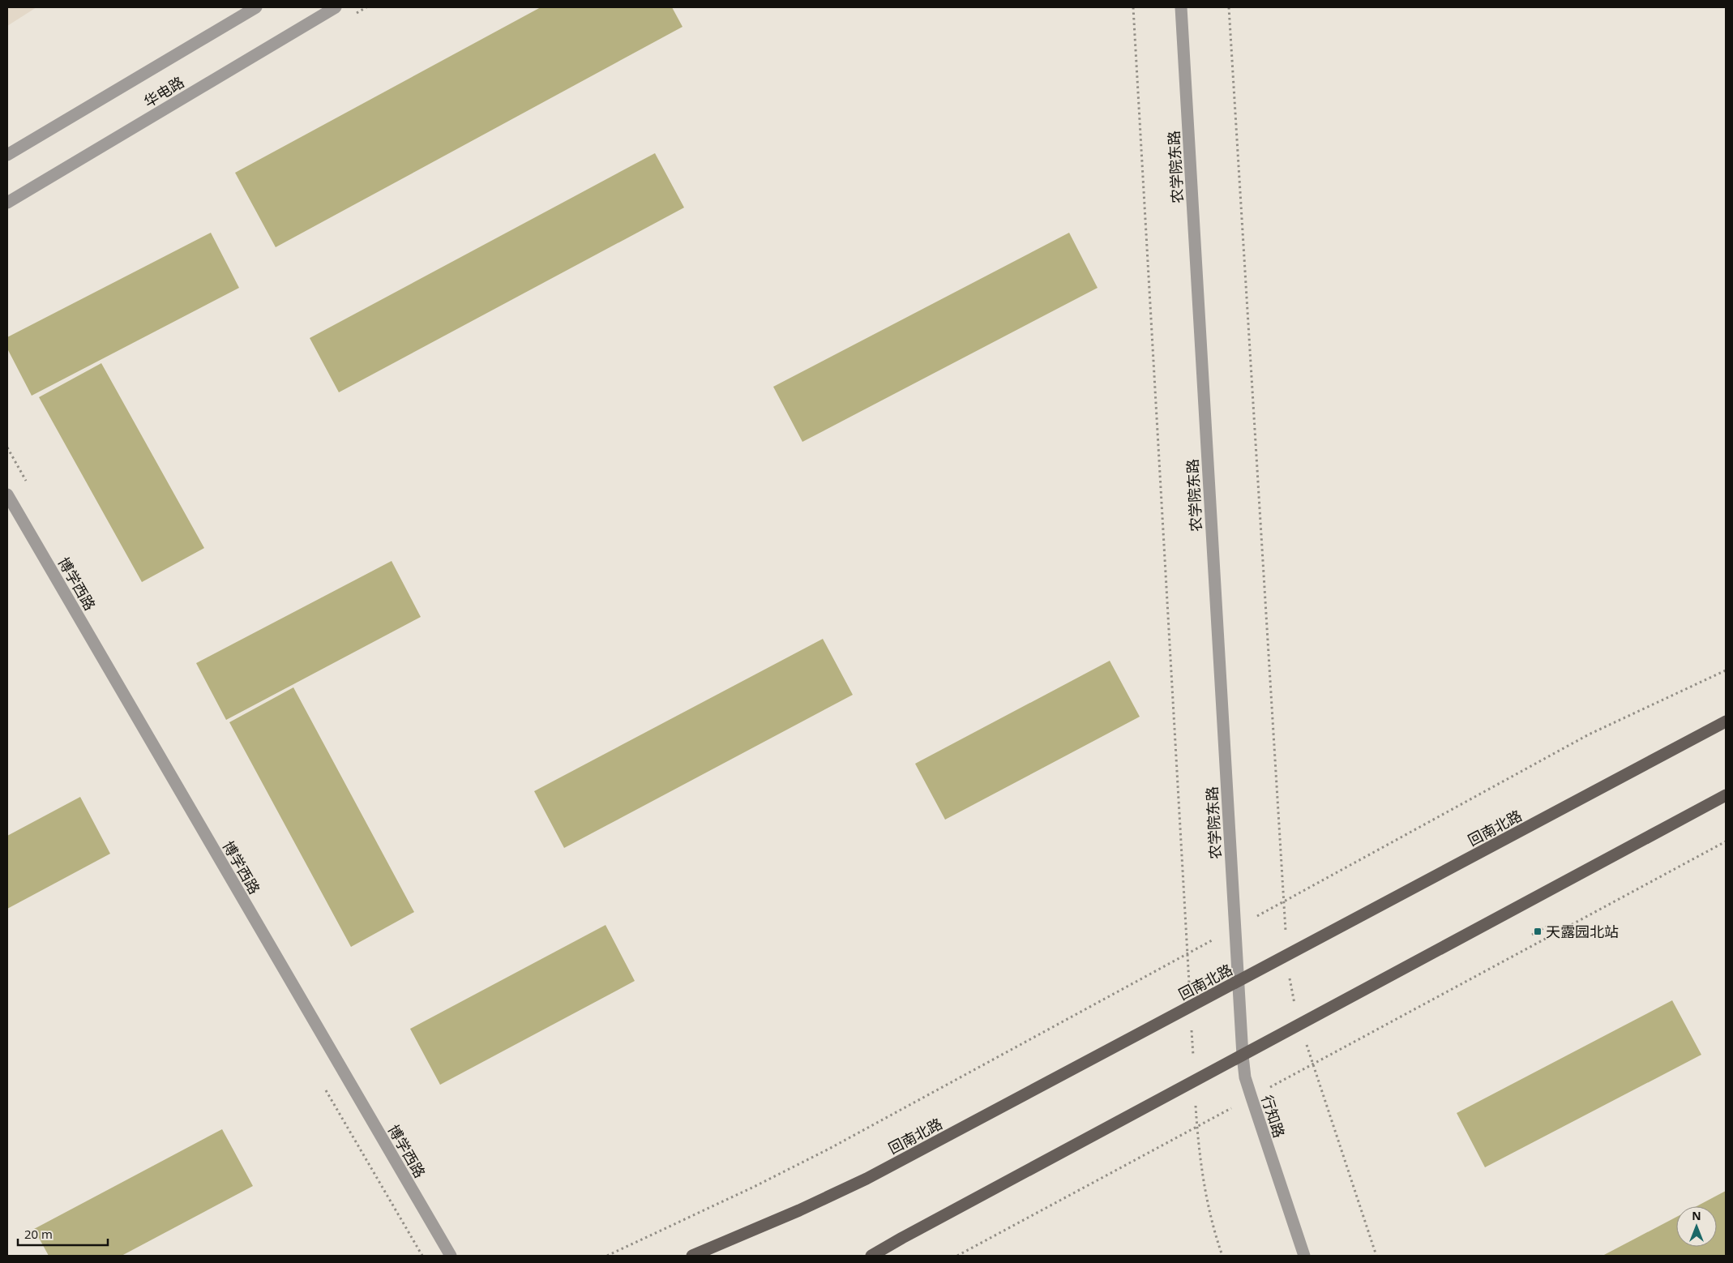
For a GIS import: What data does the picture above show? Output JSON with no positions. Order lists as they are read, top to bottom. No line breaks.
{"streets":{"main road":["回南北路"],"street":["华电路","农学院东路","博学西路","行知路"]},"crossings":[["农学院东路","回南北路"],["农学院东路","行知路"],["回南北路","行知路"]],"places":{"transit":["天露园北站"]},"scale_bar":"20 m","north":"top"}
